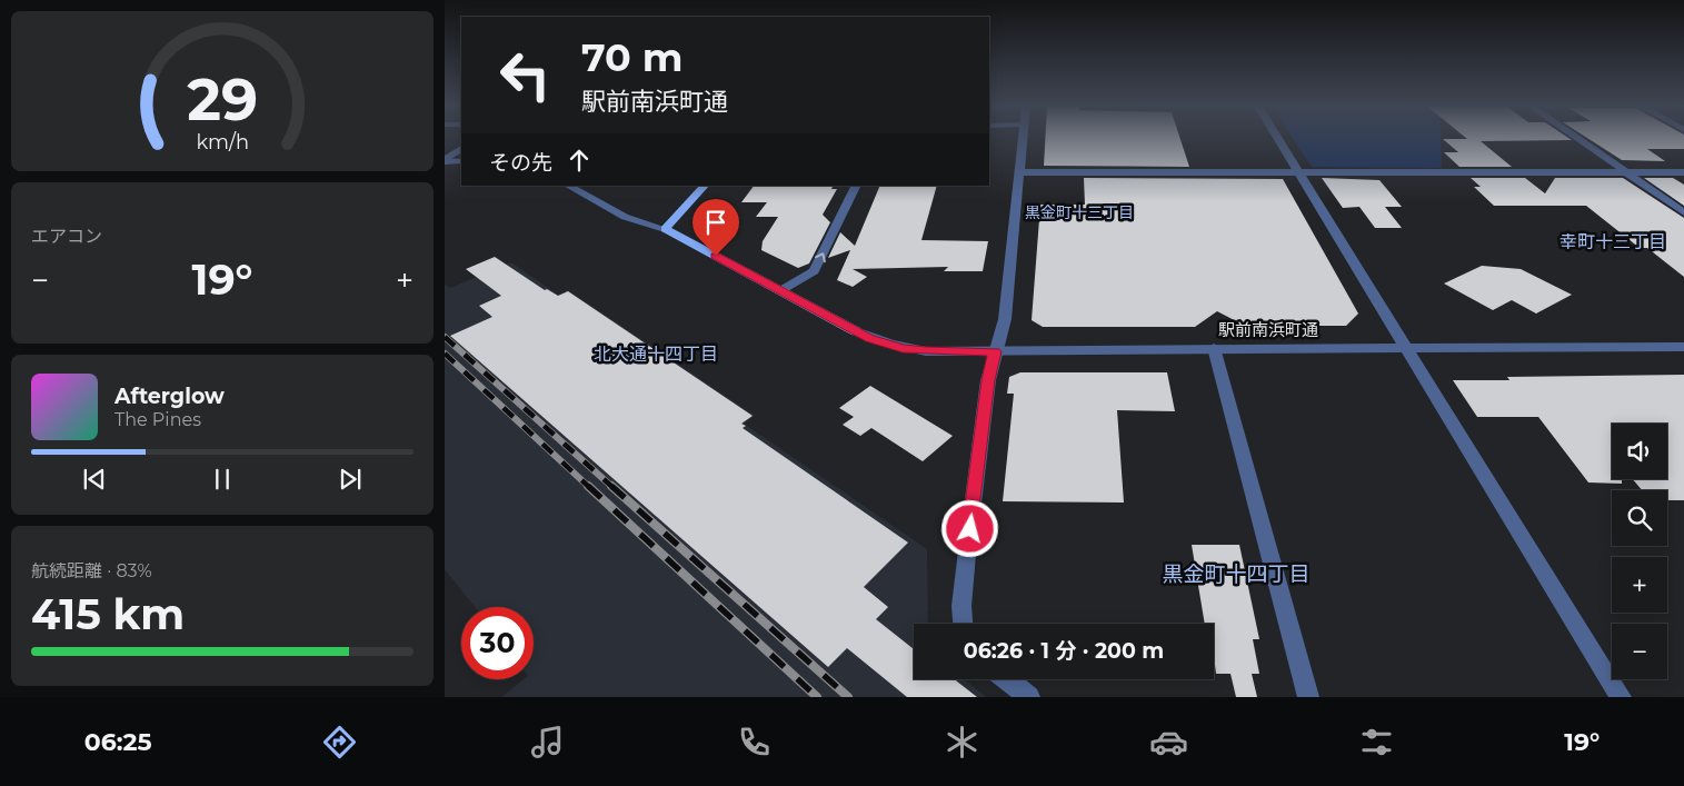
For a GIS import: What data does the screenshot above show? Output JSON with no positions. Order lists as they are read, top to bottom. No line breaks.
{"streets":{"street":["駅前南浜町通"]},"districts":["黒金町十三丁目","幸町十三丁目","北大通十四丁目","黒金町十四丁目"],"page":{"turn":["70 m","駅前南浜町通"],"then":"その先","tile":["エアコン",["航続距離 · 83%","415 km"]],"heat":["−","19°","+"],"song":["Afterglow","The Pines"],"map_buttons":["+","−"],"limit":"30","trip":"06:26 · 1 分 · 200 m","tabs":["06:25","19°"],"gauge":["29","km/h"]}}
